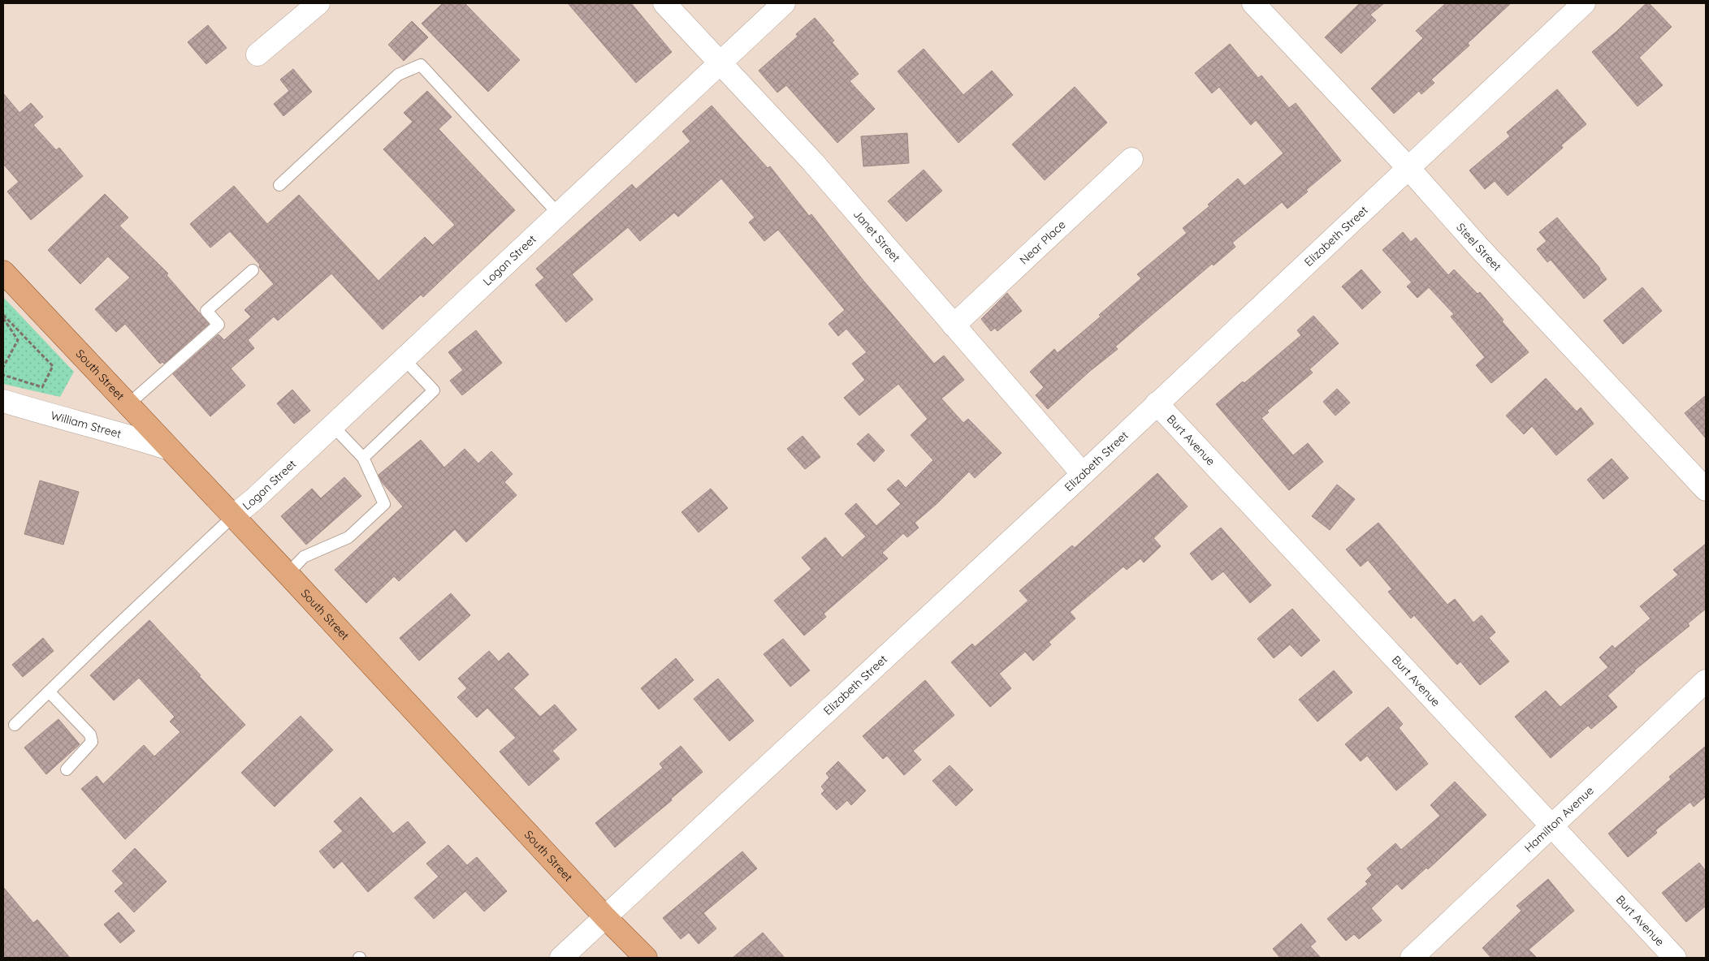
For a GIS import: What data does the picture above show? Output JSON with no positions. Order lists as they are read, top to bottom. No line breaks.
{"streets":{"main road":["South Street"],"street":["Janet Street","Elizabeth Street","Near Place","Steel Street","Logan Street","William Street","Burt Avenue","Hamilton Avenue"]},"crossings":[["Janet Street","Elizabeth Street"],["Janet Street","Near Place"],["Janet Street","Logan Street"],["Elizabeth Street","Steel Street"],["Elizabeth Street","South Street"],["Elizabeth Street","Burt Avenue"],["Logan Street","South Street"],["South Street","William Street"],["Burt Avenue","Hamilton Avenue"]]}
